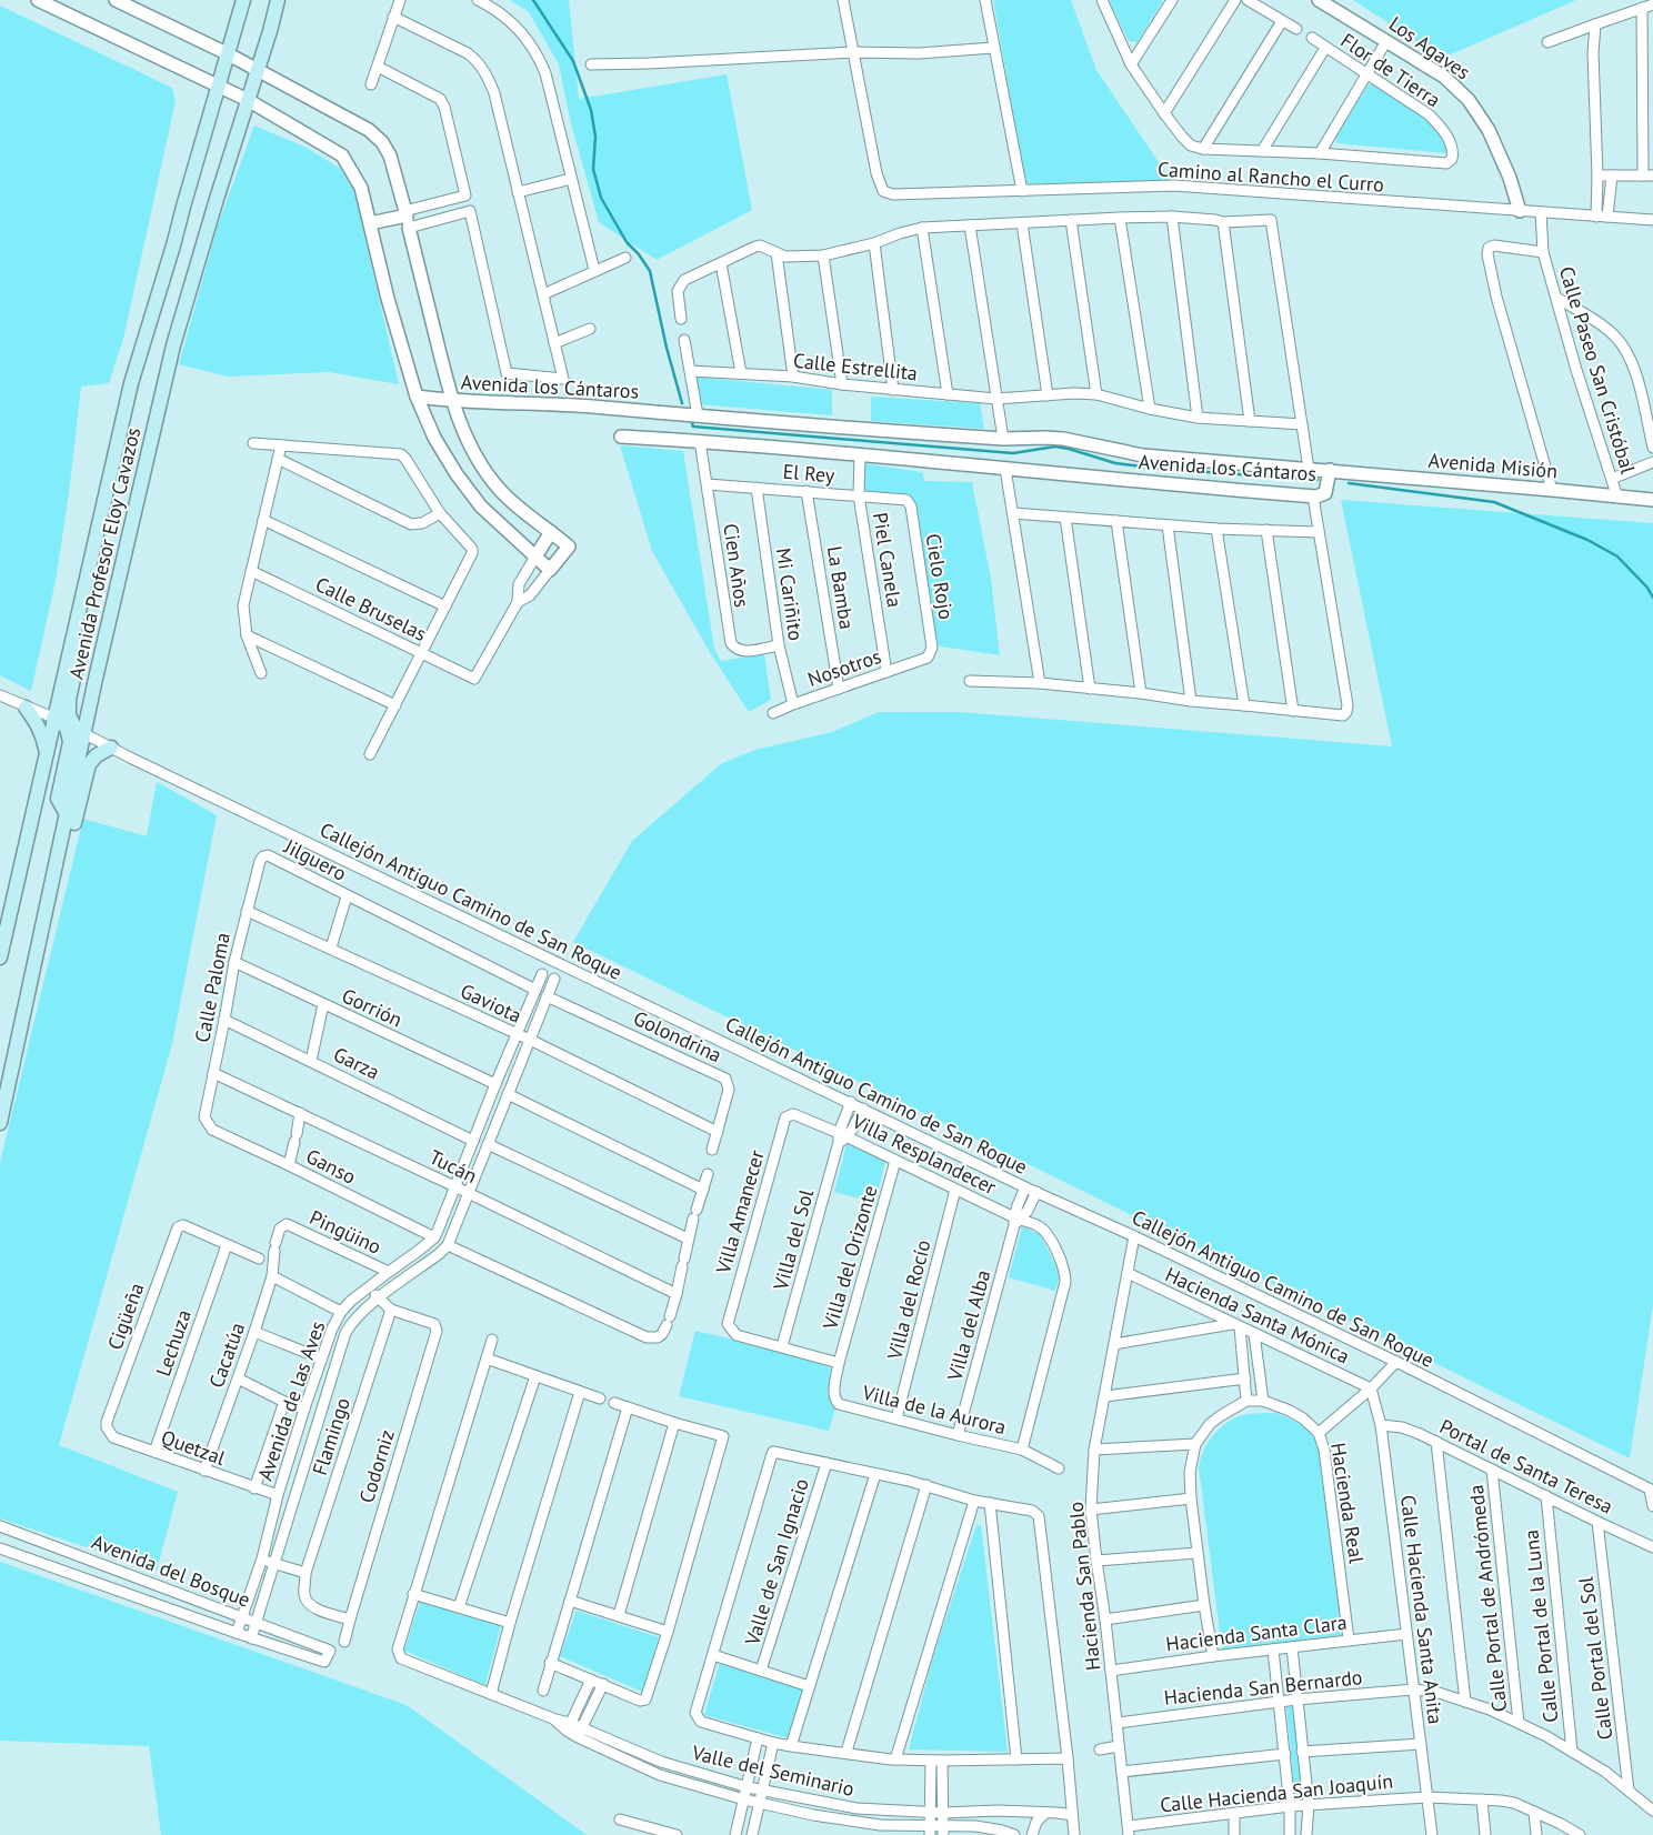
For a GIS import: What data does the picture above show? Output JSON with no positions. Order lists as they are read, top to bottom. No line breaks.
{"streets":{"main road":["Avenida Profesor Eloy Cavazos"],"street":["Los Agaves","Flor de Tierra","Camino al Rancho el Curro","Calle Estrellita","Calle Paseo San Cristóbal","Avenida los Cántaros","Avenida Misión","El Rey","Piel Canela","Cien Años","Cielo Rojo","La Bamba","Mi Cariñito","Calle Bruselas","Nosotros","Jilguero","Callejón Antiguo Camino de San Roque","Calle Paloma","Gaviota","Gorrión","Golondrina","Garza","Villa Resplandecer","Ganso","Tucán","Villa Amanecer","Pingüino","Villa del Sol","Villa del Orizonte","Villa del Rocío","Hacienda Santa Mónica","Cigüeña","Villa del Alba","Lechuza","Cacatúa","Avenida de las Aves","Villa de la Aurora","Flamingo","Quetzal","Codorniz","Portal de Santa Teresa","Hacienda Real","Valle de San Ignacio","Avenida del Bosque","Hacienda San Pablo","Calle Portal de Andrómeda","Calle Hacienda Santa Anita","Calle Portal de la Luna","Hacienda Santa Clara","Calle Portal del Sol","Hacienda San Bernardo","Valle del Seminario","Calle Hacienda San Joaquín"]},"crossings":[["Los Agaves","Camino al Rancho el Curro"],["Camino al Rancho el Curro","Calle Paseo San Cristóbal"],["Calle Paseo San Cristóbal","Avenida Misión"],["Avenida los Cántaros","Avenida Misión"],["Avenida los Cántaros","Piel Canela"],["Avenida los Cántaros","Cien Años"],["El Rey","Piel Canela"],["El Rey","Cien Años"],["El Rey","Cielo Rojo"],["El Rey","La Bamba"],["El Rey","Mi Cariñito"],["Avenida Profesor Eloy Cavazos","Callejón Antiguo Camino de San Roque"],["Piel Canela","Nosotros"],["Cien Años","Mi Cariñito"],["Cielo Rojo","Nosotros"],["La Bamba","Nosotros"],["Mi Cariñito","Nosotros"],["Jilguero","Calle Paloma"],["Callejón Antiguo Camino de San Roque","Villa del Sol"],["Callejón Antiguo Camino de San Roque","Villa del Alba"],["Callejón Antiguo Camino de San Roque","Hacienda San Pablo"],["Calle Paloma","Gaviota"],["Calle Paloma","Gorrión"],["Calle Paloma","Garza"],["Calle Paloma","Ganso"],["Calle Paloma","Tucán"],["Gaviota","Golondrina"],["Gaviota","Avenida de las Aves"],["Gorrión","Avenida de las Aves"],["Golondrina","Avenida de las Aves"],["Garza","Avenida de las Aves"],["Villa Resplandecer","Villa Amanecer"],["Villa Resplandecer","Villa del Sol"],["Villa Resplandecer","Villa del Orizonte"],["Villa Resplandecer","Villa del Rocío"],["Villa Resplandecer","Villa del Alba"],["Villa Resplandecer","Villa de la Aurora"],["Ganso","Avenida de las Aves"],["Tucán","Avenida de las Aves"],["Villa Amanecer","Villa del Sol"],["Pingüino","Cacatúa"],["Pingüino","Avenida de las Aves"],["Villa del Orizonte","Villa de la Aurora"],["Villa del Rocío","Villa de la Aurora"],["Hacienda Santa Mónica","Hacienda San Pablo"],["Hacienda Santa Mónica","Calle Hacienda Santa Anita"],["Cigüeña","Lechuza"],["Cigüeña","Quetzal"],["Villa del Alba","Villa de la Aurora"],["Lechuza","Quetzal"],["Cacatúa","Quetzal"],["Avenida de las Aves","Quetzal"],["Avenida de las Aves","Avenida del Bosque"],["Flamingo","Codorniz"],["Portal de Santa Teresa","Calle Portal de Andrómeda"],["Portal de Santa Teresa","Calle Hacienda Santa Anita"],["Portal de Santa Teresa","Calle Portal de la Luna"],["Portal de Santa Teresa","Calle Portal del Sol"],["Hacienda Real","Hacienda Santa Clara"],["Hacienda San Pablo","Hacienda Santa Clara"],["Hacienda San Pablo","Hacienda San Bernardo"],["Hacienda San Pablo","Calle Hacienda San Joaquín"],["Calle Portal de Andrómeda","Hacienda San Bernardo"],["Calle Hacienda Santa Anita","Hacienda Santa Clara"],["Calle Hacienda Santa Anita","Hacienda San Bernardo"],["Calle Hacienda Santa Anita","Calle Hacienda San Joaquín"],["Calle Portal de la Luna","Hacienda San Bernardo"],["Calle Portal del Sol","Hacienda San Bernardo"]]}
